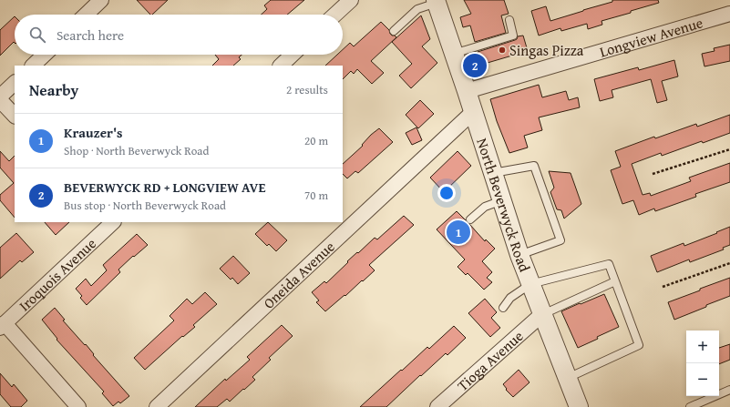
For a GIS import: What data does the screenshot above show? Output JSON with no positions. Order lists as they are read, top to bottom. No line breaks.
{"streets":{"street":["Longview Avenue","North Beverwyck Road","Iroquois Avenue","Oneida Avenue","Tioga Avenue"]},"crossings":[["Longview Avenue","North Beverwyck Road"],["North Beverwyck Road","Oneida Avenue"],["North Beverwyck Road","Tioga Avenue"]],"places":["Singas Pizza"],"page":{"search":"Search here","pins":["2","1"],"heading":["Nearby","2 results"],"list":[{"mark":"1","name":"Krauzer's","note":"Shop · North Beverwyck Road","value":"20 m"},{"mark":"2","name":"BEVERWYCK RD + LONGVIEW AVE","note":"Bus stop · North Beverwyck Road","value":"70 m"}],"map_buttons":["+","−"]}}
